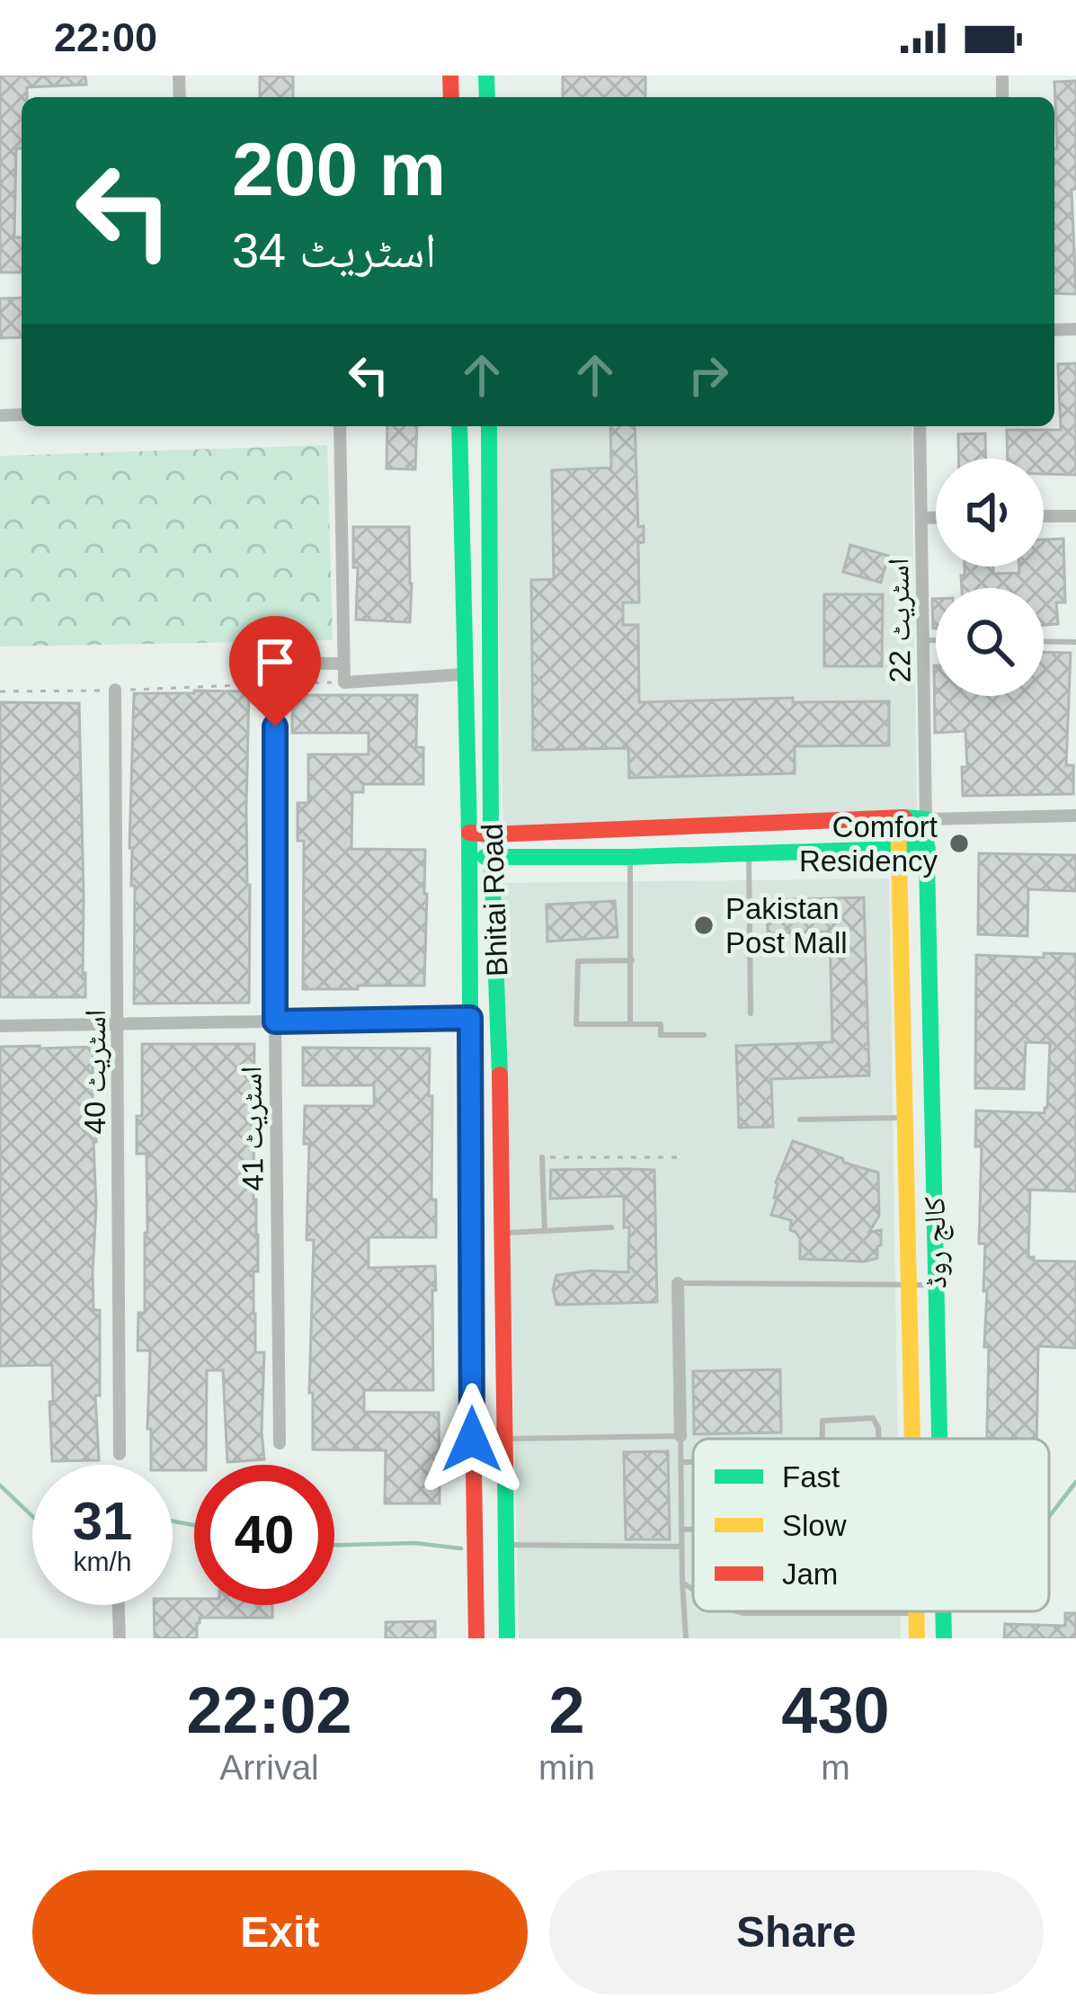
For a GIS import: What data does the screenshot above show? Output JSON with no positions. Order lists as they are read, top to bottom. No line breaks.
{"streets":{"street":["اسٹریٹ 22","Bhitai Road","اسٹریٹ 40","اسٹریٹ 41","کالج روڈ"]},"crossings":[["اسٹریٹ 22","کالج روڈ"]],"places":["Comfort Residency","Pakistan Post Mall"],"legend":["Fast","Slow","Jam"],"page":{"status":"22:00","turn":["200 m","اسٹریٹ 34"],"speed":"31 km/h","limit":"40","eta":["22:02","Arrival","2","min","430","m"],"buttons":["Exit","Share"]}}
